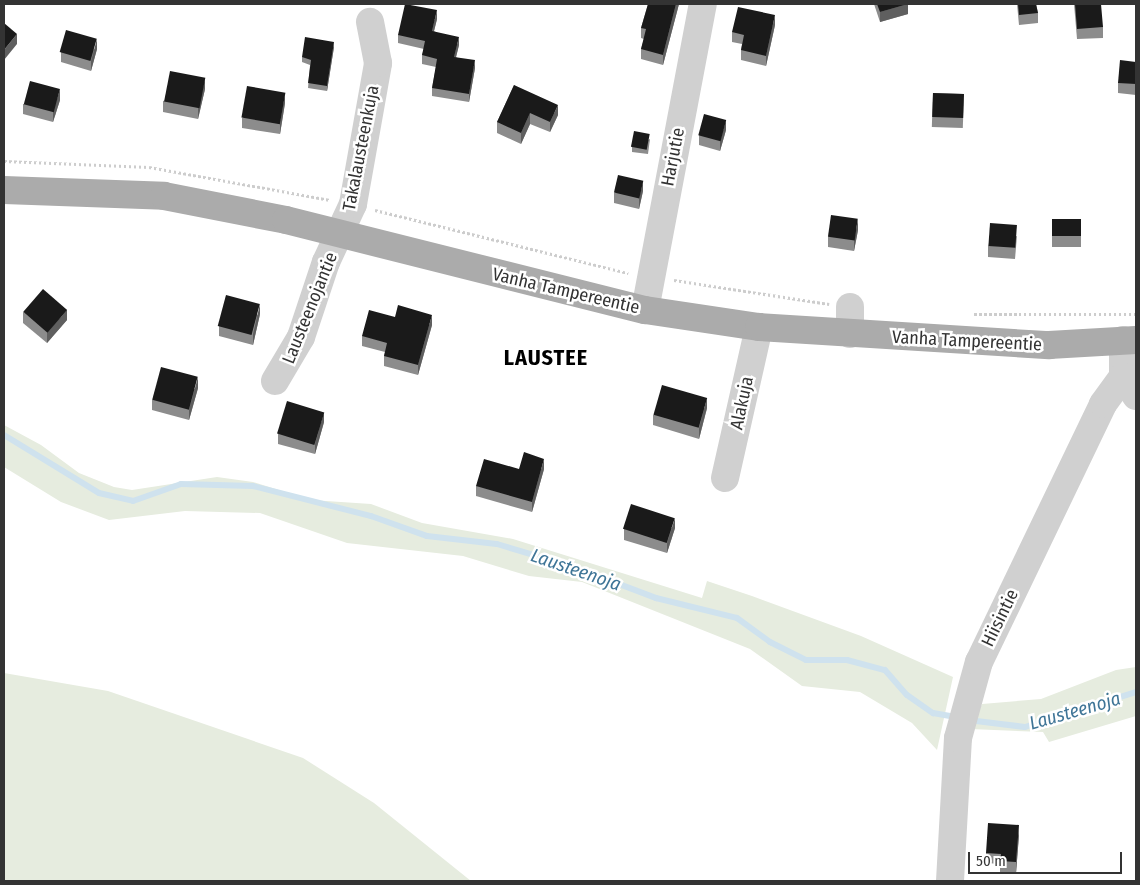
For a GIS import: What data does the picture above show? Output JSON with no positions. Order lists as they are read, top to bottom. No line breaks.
{"streets":{"main road":["Vanha Tampereentie"],"street":["Takalausteenkuja","Harjutie","Lausteenojantie","Alakuja","Hiisintie"]},"crossings":[["Takalausteenkuja","Vanha Tampereentie"],["Takalausteenkuja","Lausteenojantie"],["Harjutie","Vanha Tampereentie"],["Vanha Tampereentie","Lausteenojantie"],["Vanha Tampereentie","Alakuja"]],"districts":["LAUSTEE"],"water":["Lausteenoja"],"scale_bar":"50 m"}
